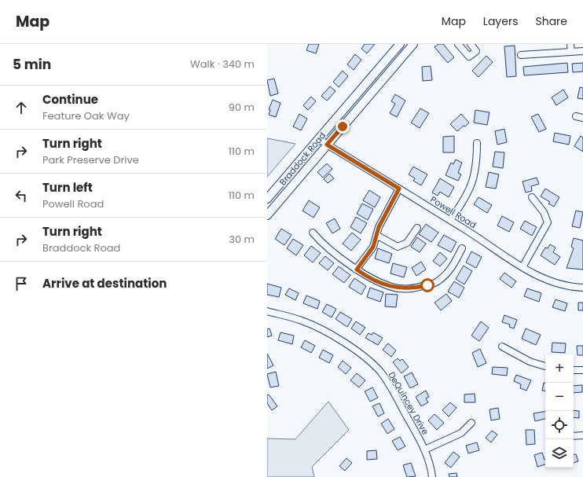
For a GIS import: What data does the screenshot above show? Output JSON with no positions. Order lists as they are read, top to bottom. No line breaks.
{"streets":{"main road":["Braddock Road"],"street":["Powell Road","DeQuincey Drive"]},"crossings":[["Braddock Road","Powell Road"]],"page":{"header":"Map","nav":["Map","Layers","Share"],"heading":["5 min","Walk · 340 m"],"list":[["Continue","Feature Oak Way","90 m"],["Turn right","Park Preserve Drive","110 m"],["Turn left","Powell Road","110 m"],["Turn right","Braddock Road","30 m"],"Arrive at destination"],"map_buttons":["+","−"]}}
